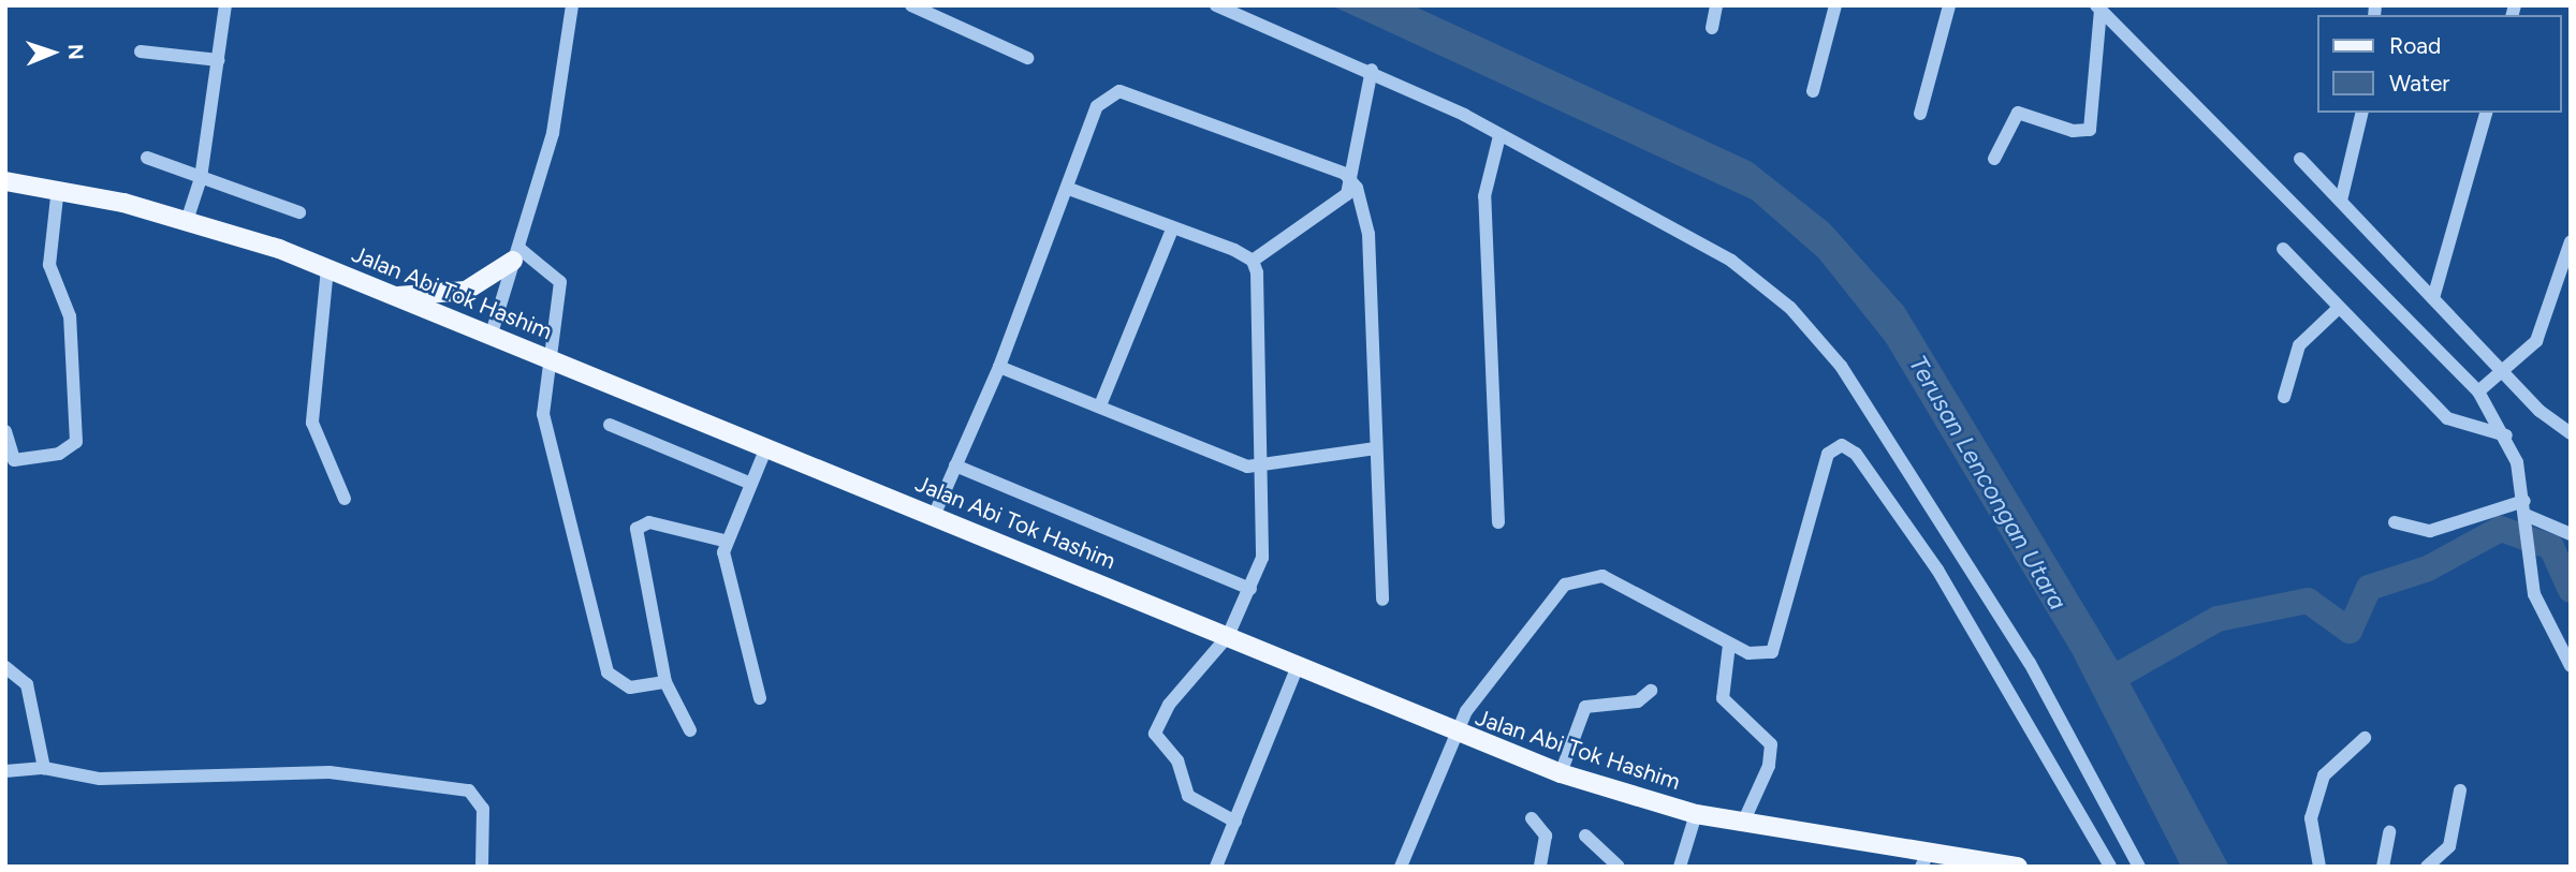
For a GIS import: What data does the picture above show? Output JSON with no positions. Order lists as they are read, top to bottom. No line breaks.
{"streets":{"main road":["Jalan Abi Tok Hashim"]},"water":["Terusan Lencongan Utara"],"legend":["Road","Water"],"north":"right"}
